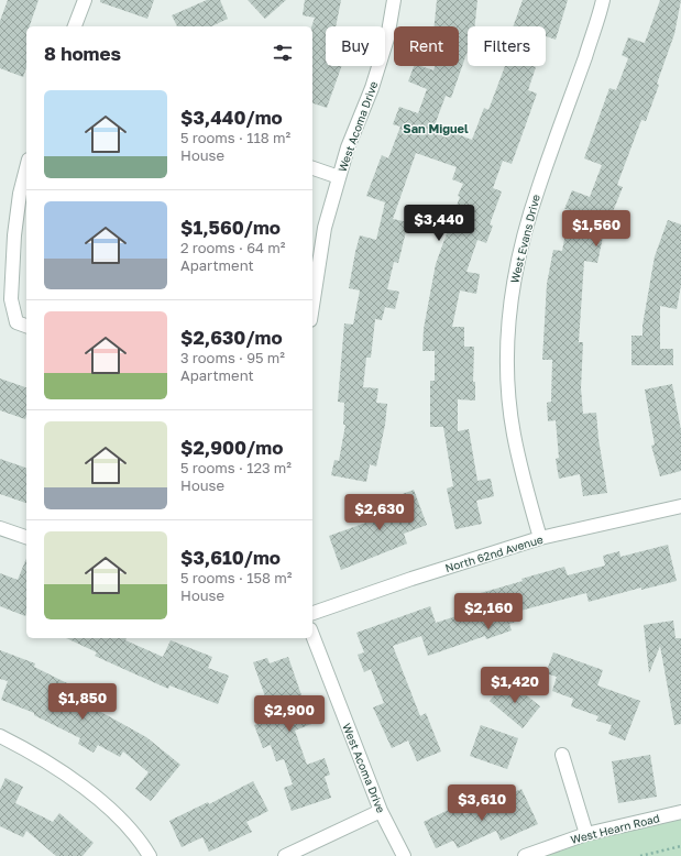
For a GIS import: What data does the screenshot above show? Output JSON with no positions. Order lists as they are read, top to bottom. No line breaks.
{"streets":{"street":["West Acoma Drive","West Evans Drive","North 62nd Avenue","West Hearn Road"]},"crossings":[["West Evans Drive","North 62nd Avenue"]],"districts":["San Miguel"],"page":{"chip":["Buy","Rent","Filters"],"heading":"8 homes","list":[{"name":"$3,440/mo","note":"5 rooms · 118 m² · House"},{"name":"$1,560/mo","note":"2 rooms · 64 m² · Apartment"},{"name":"$2,630/mo","note":"3 rooms · 95 m² · Apartment"},{"name":"$2,900/mo","note":"5 rooms · 123 m² · House"},{"name":"$3,610/mo","note":"5 rooms · 158 m² · House"}],"price":["$3,440","$1,560","$2,630","$2,160","$1,420","$1,850","$2,900","$3,610"]}}
